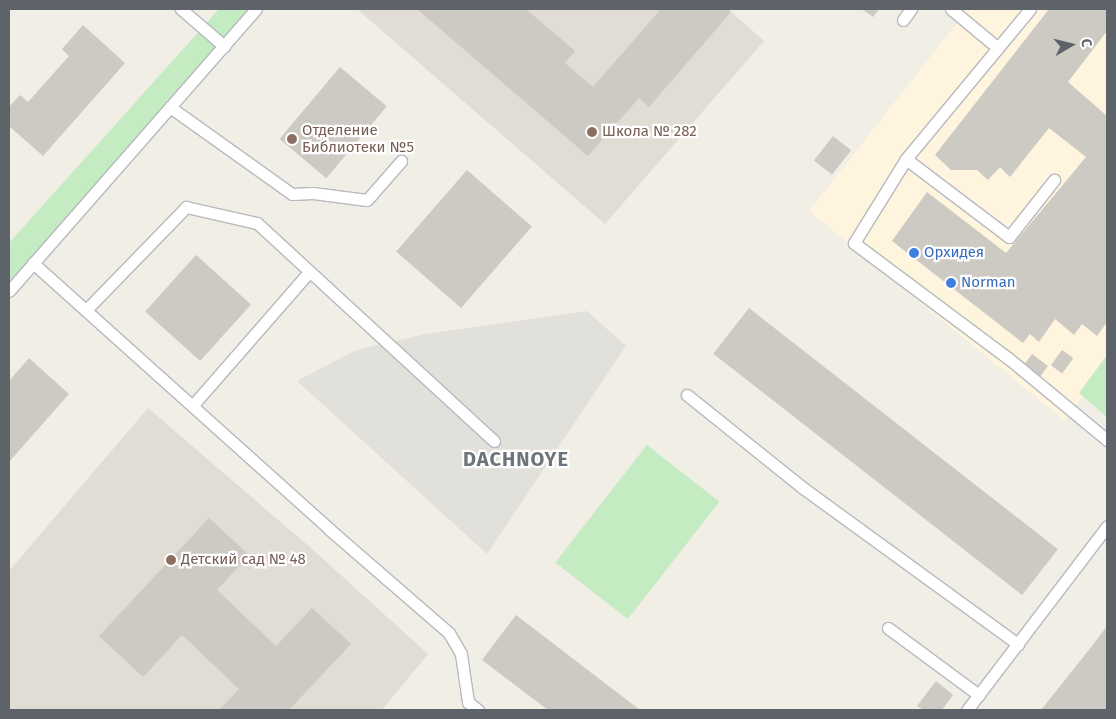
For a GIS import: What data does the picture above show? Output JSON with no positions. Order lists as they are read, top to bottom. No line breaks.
{"districts":["DACHNOYE"],"places":["Школа № 282","Отделение Библиотеки №5","Орхидея","Norman","Детский сад № 48"],"north":"right"}
